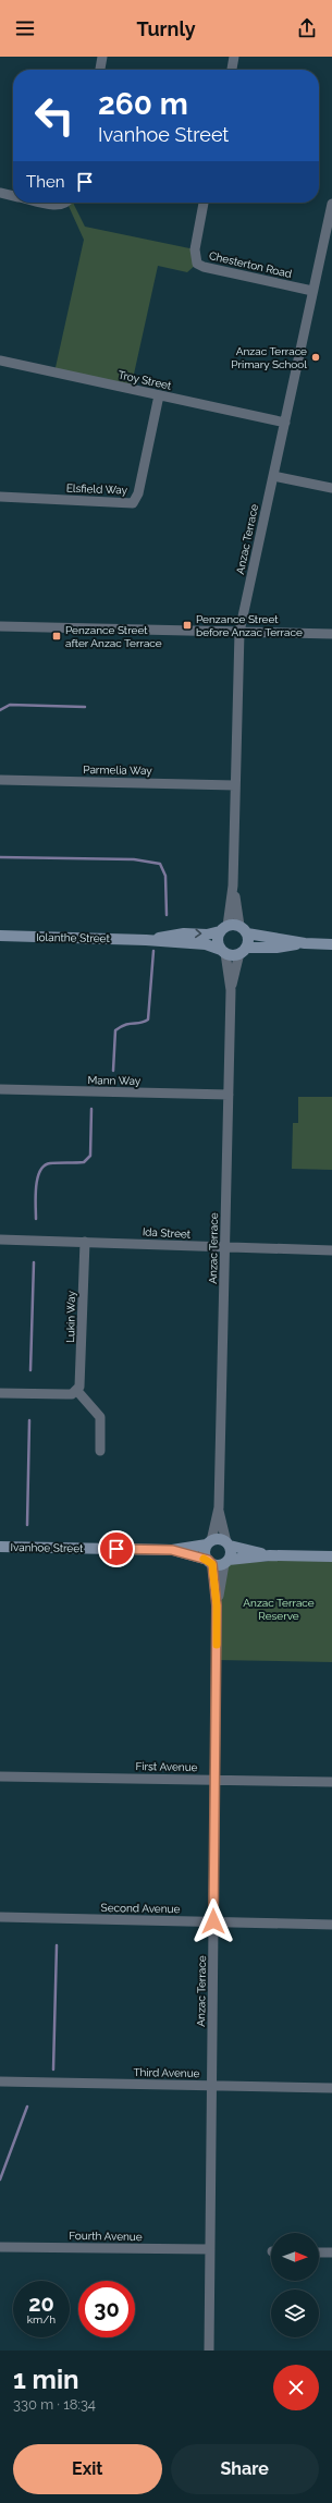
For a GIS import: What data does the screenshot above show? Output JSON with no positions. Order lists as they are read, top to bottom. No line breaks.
{"streets":{"street":["Chesterton Road","Troy Street","Elsfield Way","Anzac Terrace","Parmelia Way","Iolanthe Street","Mann Way","Ida Street","Lukin Way","Ivanhoe Street","First Avenue","Second Avenue","Third Avenue","Fourth Avenue"]},"crossings":[["Chesterton Road","Anzac Terrace"],["Troy Street","Elsfield Way"],["Troy Street","Anzac Terrace"],["Anzac Terrace","Parmelia Way"],["Anzac Terrace","Iolanthe Street"],["Anzac Terrace","Mann Way"],["Anzac Terrace","Ida Street"],["Anzac Terrace","Ivanhoe Street"],["Anzac Terrace","First Avenue"],["Anzac Terrace","Second Avenue"],["Anzac Terrace","Third Avenue"],["Anzac Terrace","Fourth Avenue"],["Ida Street","Lukin Way"]],"parks":["Anzac Terrace Reserve"],"places":{"other":["Anzac Terrace Primary School"],"transit":["Penzance Street before Anzac Terrace","Penzance Street after Anzac Terrace"]},"north":"right","page":{"header":"Turnly","turn":["260 m","Ivanhoe Street"],"then":"Then","speed":"20 km/h","limit":"30","heading":["1 min","330 m · 18:34"],"buttons":["Exit","Share"]}}
